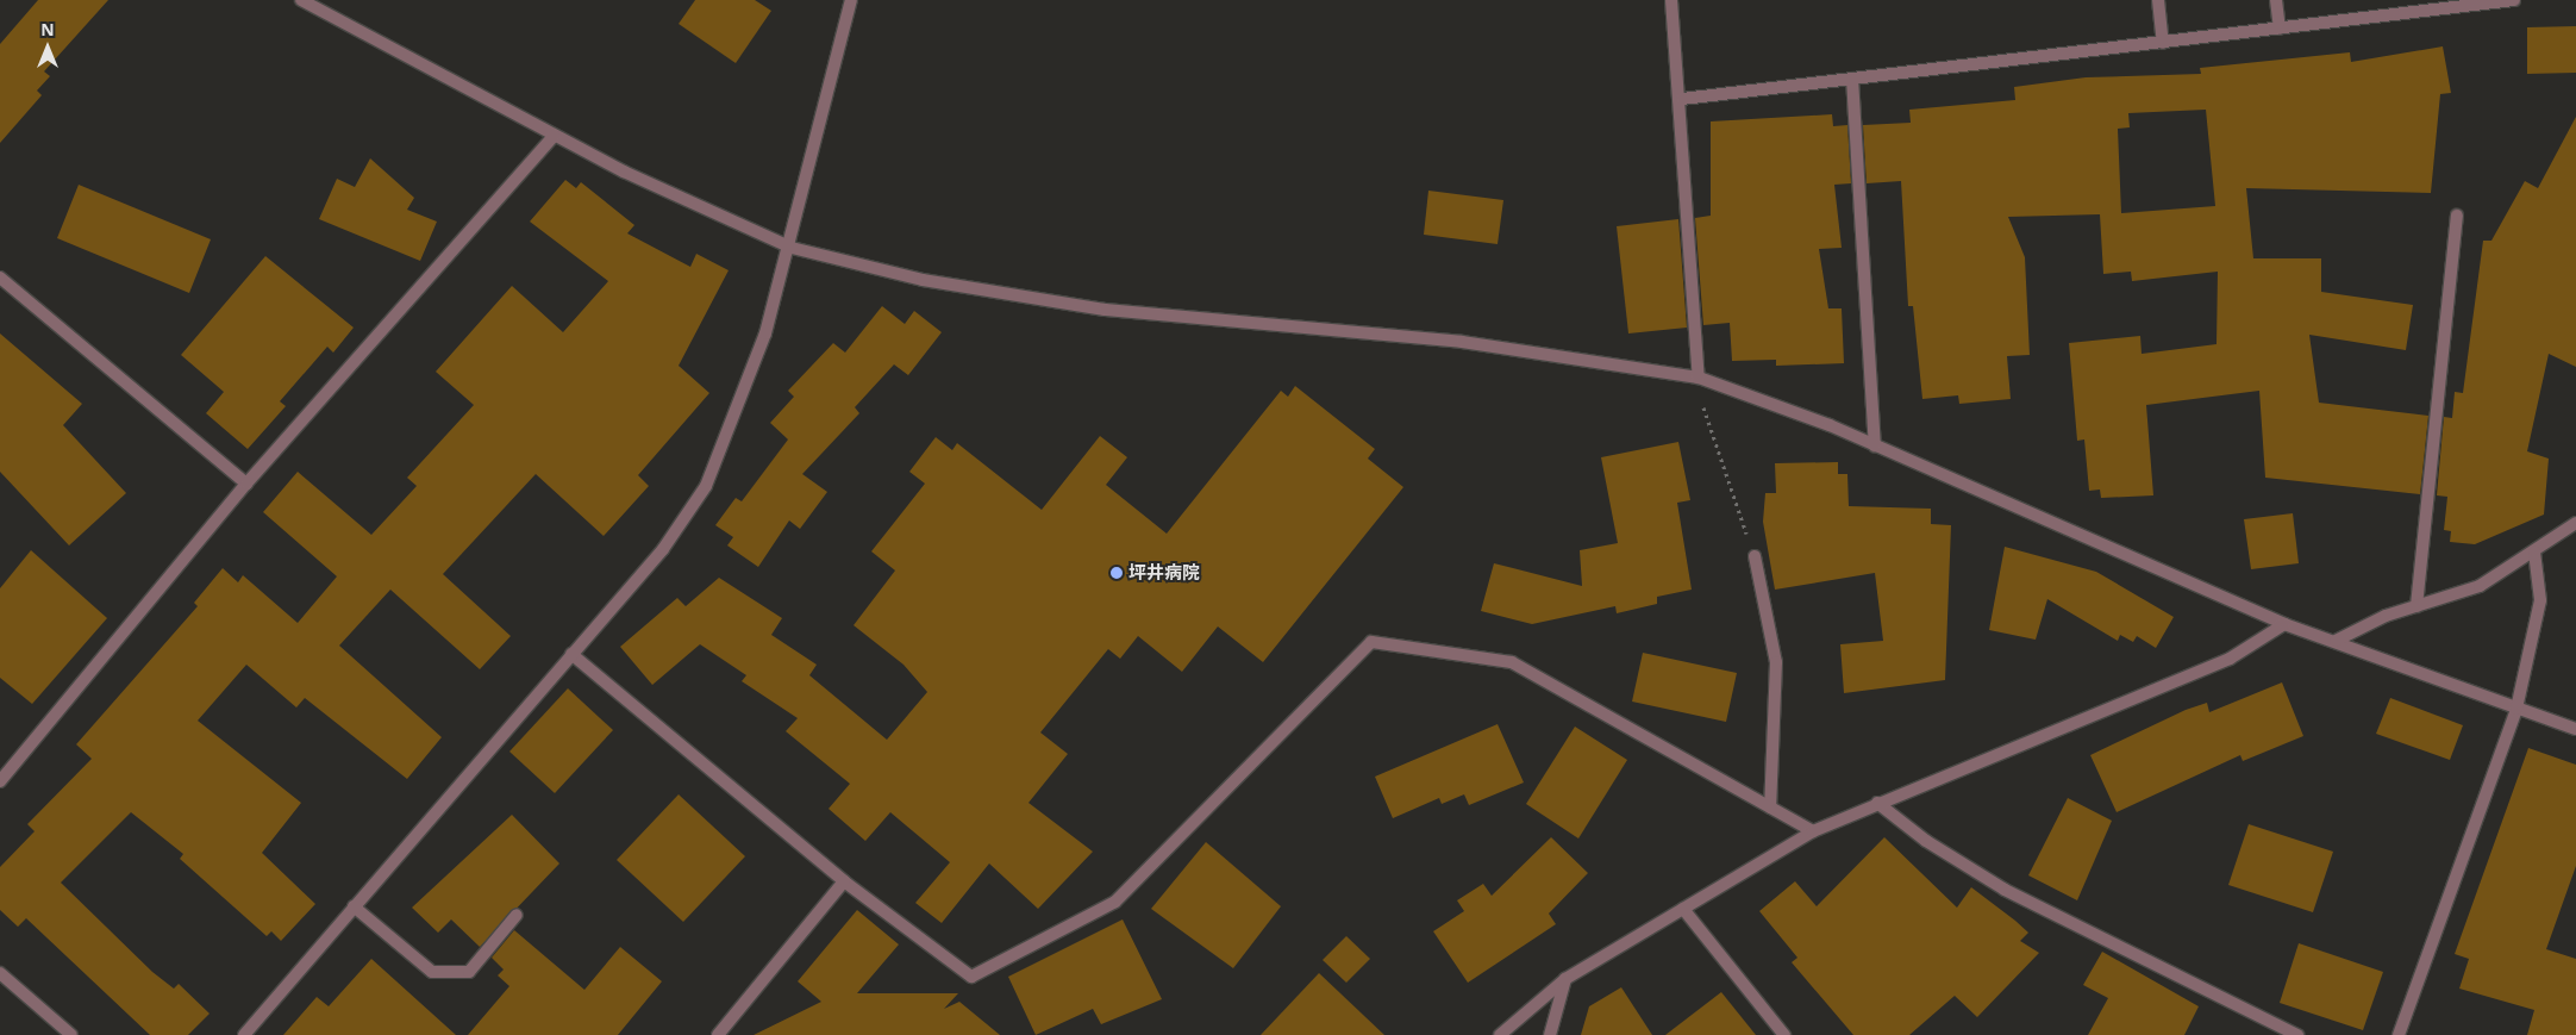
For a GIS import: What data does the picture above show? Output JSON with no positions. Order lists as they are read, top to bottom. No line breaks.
{"places":["坪井病院"],"north":"top"}
